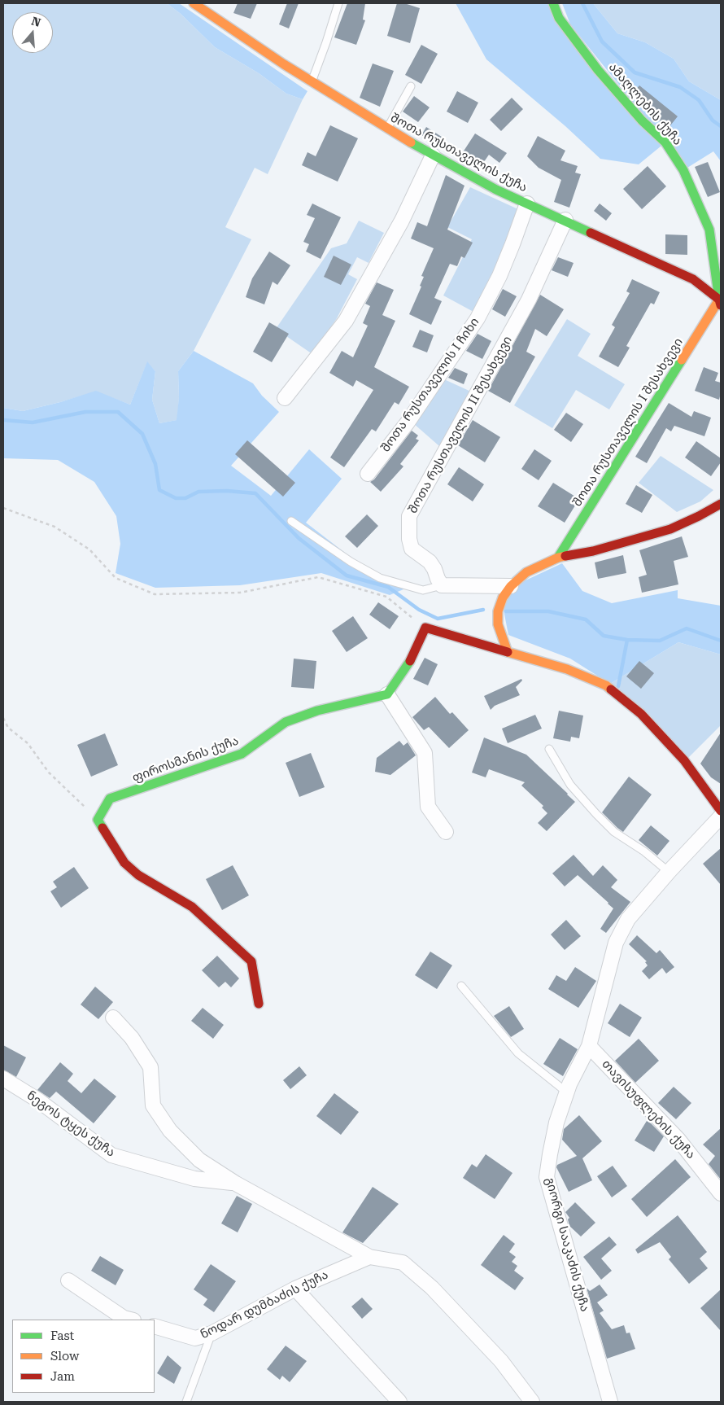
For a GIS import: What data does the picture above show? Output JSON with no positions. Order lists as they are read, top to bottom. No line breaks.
{"streets":{"street":["ამაღლების ქუჩა","შოთა რუსთაველის ქუჩა","შოთა რუსთაველის I ჩიხი","შოთა რუსთაველის I შესახვევი","შოთა რუსთაველის II შესახვევი","ფიროსმანის ქუჩა","თავისუფლების ქუჩა","ნეგოს ტყეს ქუჩა","გიორგი სააკაძის ქუჩა","ნოდარ დუმბაძის ქუჩა"]},"crossings":[["ამაღლების ქუჩა","შოთა რუსთაველის ქუჩა"],["ამაღლების ქუჩა","შოთა რუსთაველის I შესახვევი"],["შოთა რუსთაველის ქუჩა","შოთა რუსთაველის I ჩიხი"],["შოთა რუსთაველის ქუჩა","შოთა რუსთაველის I შესახვევი"],["შოთა რუსთაველის ქუჩა","შოთა რუსთაველის II შესახვევი"],["თავისუფლების ქუჩა","გიორგი სააკაძის ქუჩა"],["ნეგოს ტყეს ქუჩა","ნოდარ დუმბაძის ქუჩა"]],"legend":["Fast","Slow","Jam"],"north":"top"}
